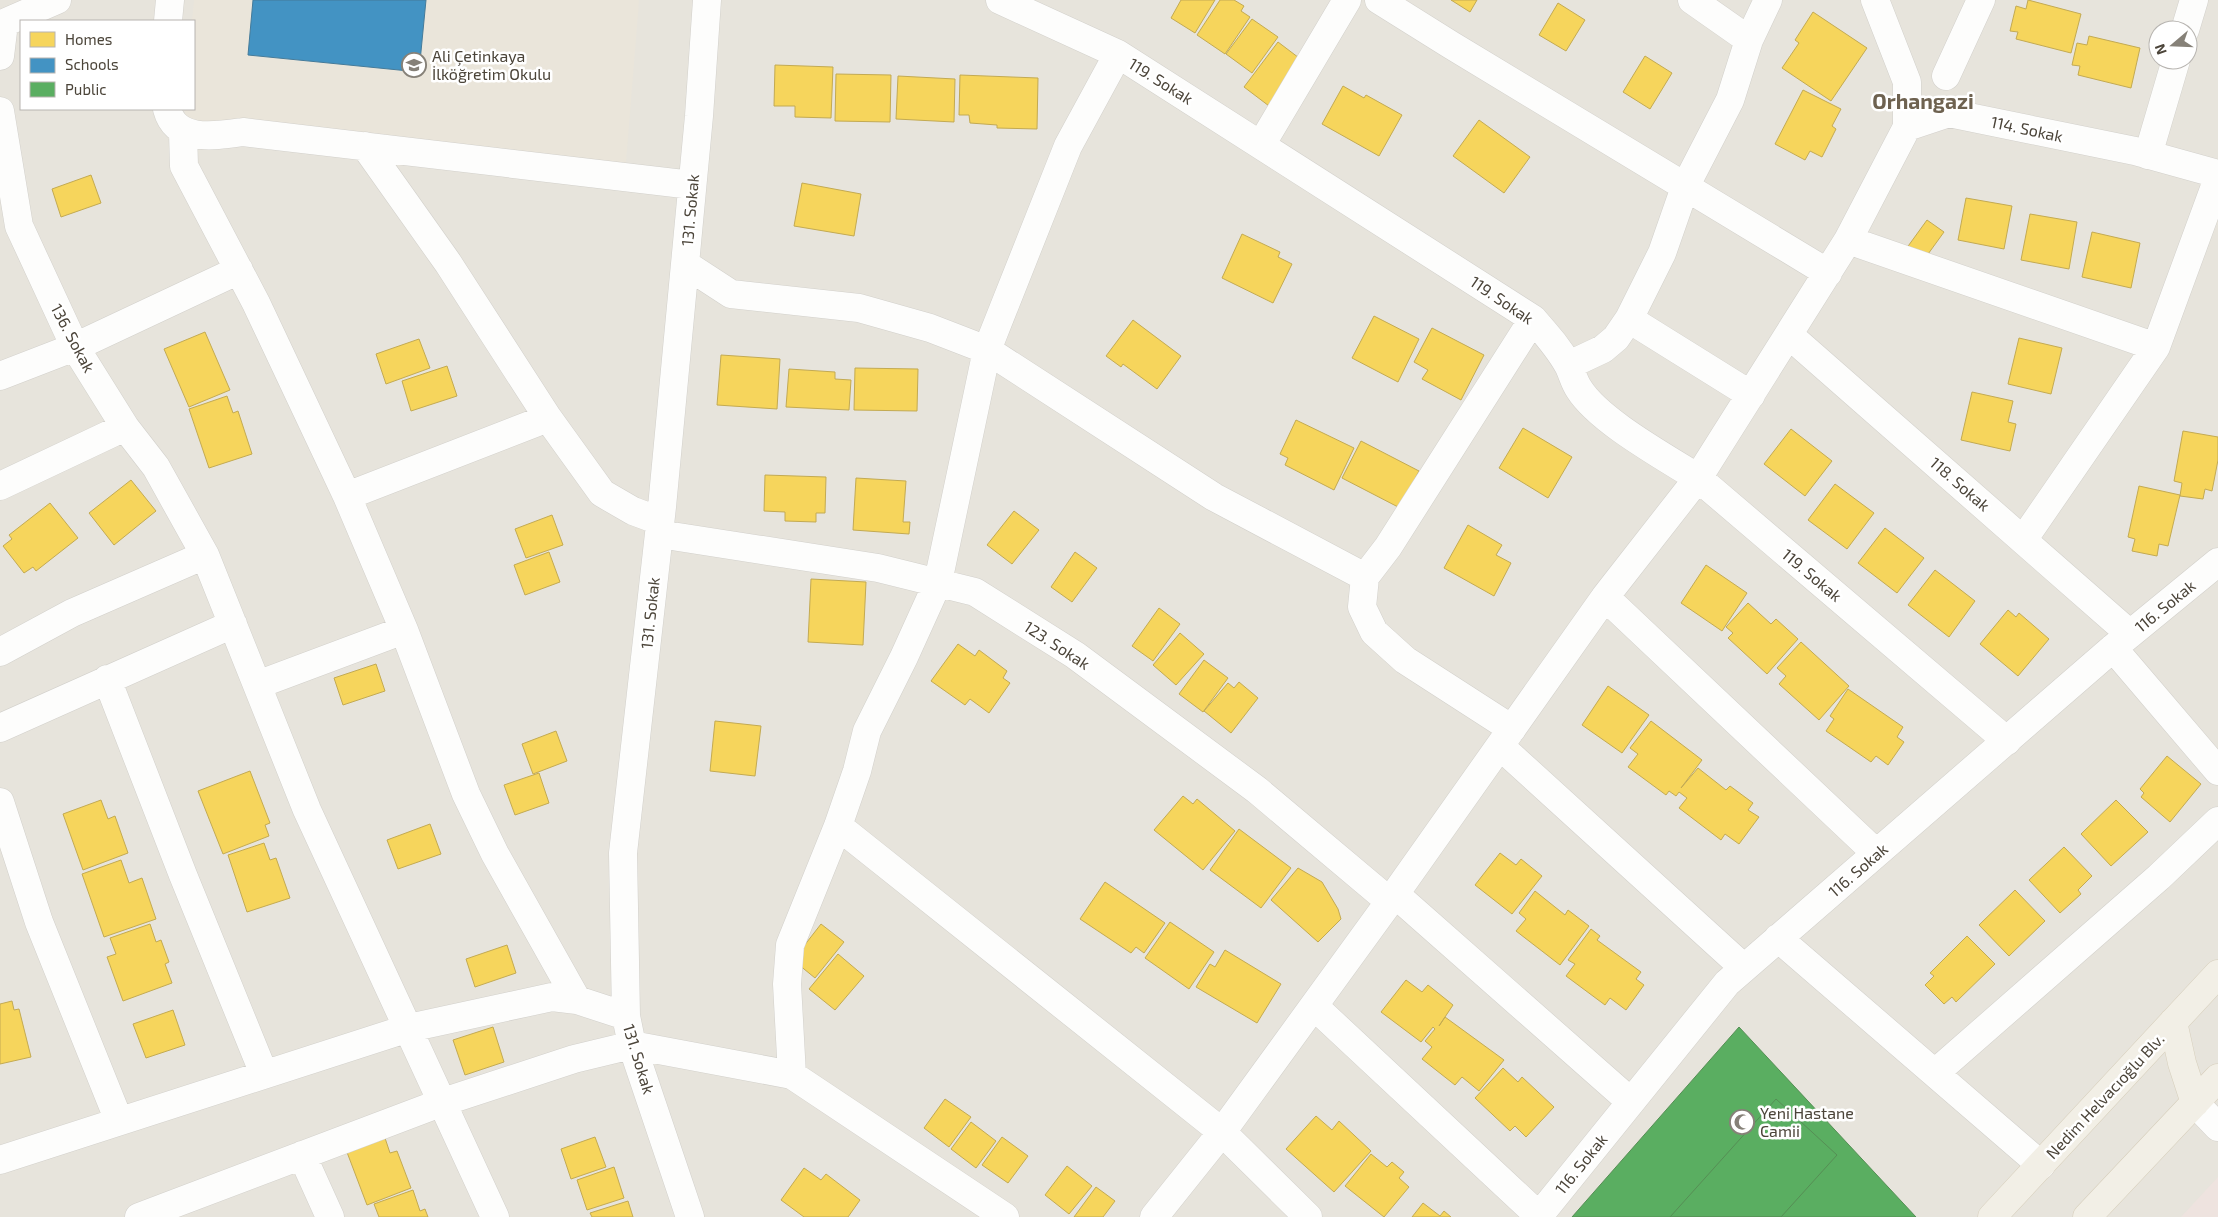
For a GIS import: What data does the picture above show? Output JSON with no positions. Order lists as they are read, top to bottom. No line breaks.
{"streets":{"main road":["Nedim Helvacıoğlu Blv."],"street":["119. Sokak","114. Sokak","131. Sokak","136. Sokak","118. Sokak","116. Sokak","123. Sokak"]},"crossings":[["119. Sokak","116. Sokak"],["131. Sokak","123. Sokak"],["118. Sokak","116. Sokak"],["116. Sokak","123. Sokak"]],"districts":["Orhangazi"],"places":{"school or university":["Ali Çetinkaya İlköğretim Okulu"],"mosque":["Yeni Hastane Camii"]},"legend":["Homes","Schools","Public"],"north":"left"}
